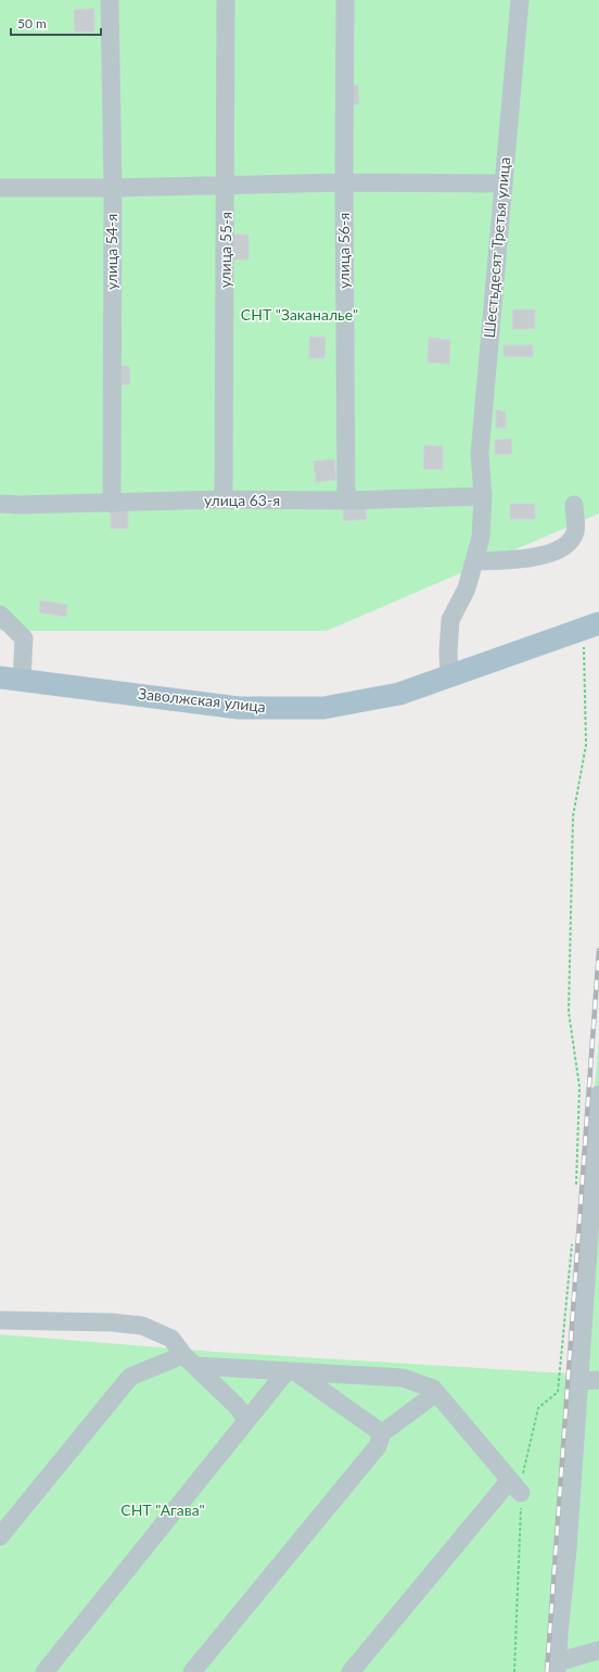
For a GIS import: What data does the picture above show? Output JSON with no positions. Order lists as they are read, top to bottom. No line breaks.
{"streets":{"main road":["Заволжская улица"],"street":["Шестьдесят Третья улица","улица 55-я","улица 56-я","улица 54-я","улица 63-я"]},"crossings":[["Шестьдесят Третья улица","улица 63-я"],["Шестьдесят Третья улица","Заволжская улица"],["улица 55-я","улица 63-я"],["улица 56-я","улица 63-я"],["улица 54-я","улица 63-я"]],"parks":["СНТ \"Заканалье\"","СНТ \"Агава\""],"scale_bar":"50 m"}
